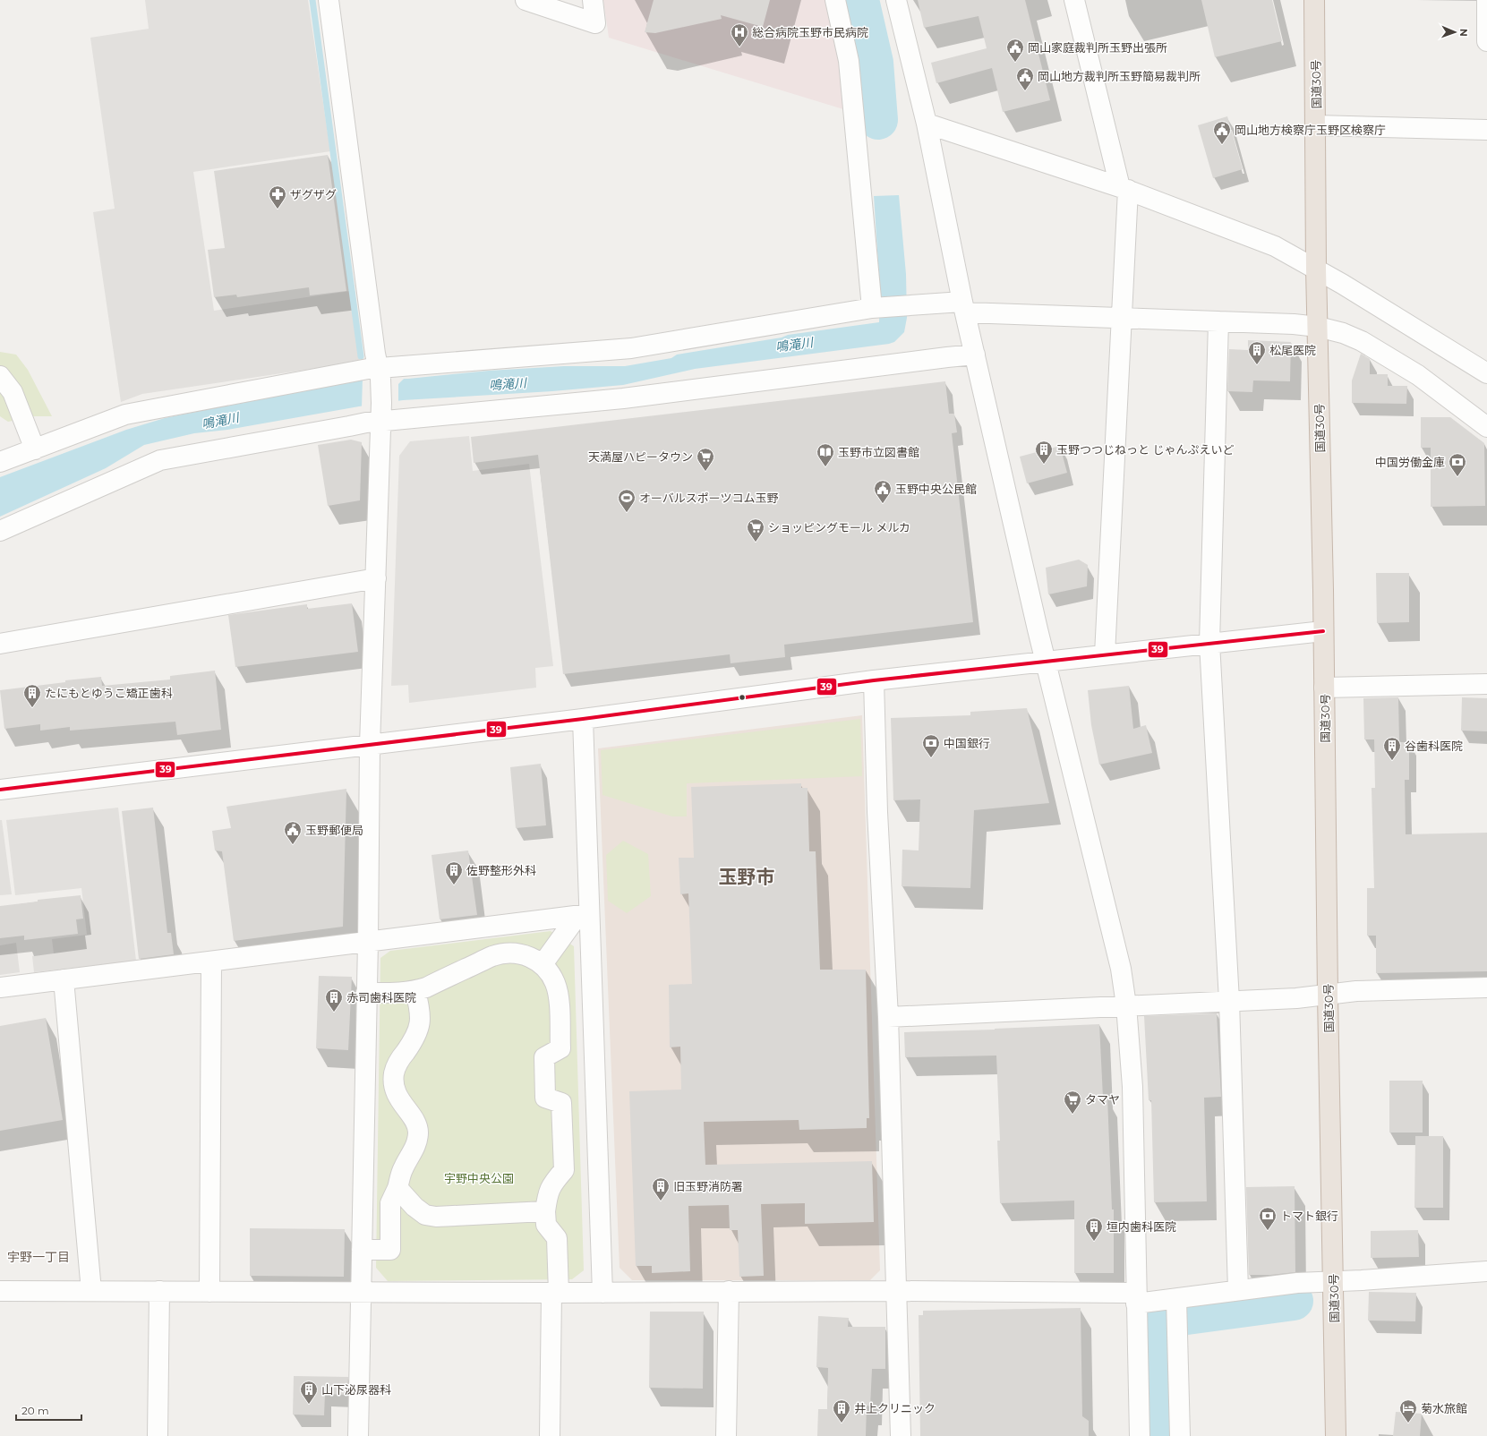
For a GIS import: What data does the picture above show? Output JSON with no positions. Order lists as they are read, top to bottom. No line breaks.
{"streets":{"highway":["国道30号"]},"districts":["玉野市","宇野一丁目"],"water":["鳴滝川"],"parks":["宇野中央公園"],"places":{"hospital":["総合病院玉野市民病院"],"public building":["岡山家庭裁判所玉野出張所","岡山地方裁判所玉野簡易裁判所","岡山地方検察庁玉野区検察庁","玉野中央公民館","玉野郵便局"],"pharmacy":["ザグザグ"],"building":["松尾医院","玉野つつじねっと じゃんぷえいど","たにもとゆうこ矯正歯科","谷歯科医院","佐野整形外科","赤司歯科医院","旧玉野消防署","垣内歯科医院","山下泌尿器科","井上クリニック"],"library":["玉野市立図書館"],"supermarket":["天満屋ハピータウン","ショッピングモール メルカ","タマヤ"],"bank":["中国労働金庫","中国銀行","トマト銀行"],"sports":["オーバルスポーツコム玉野"],"hotel":["菊水旅館"]},"lines":["transit line 39"],"scale_bar":"20 m","north":"right"}
